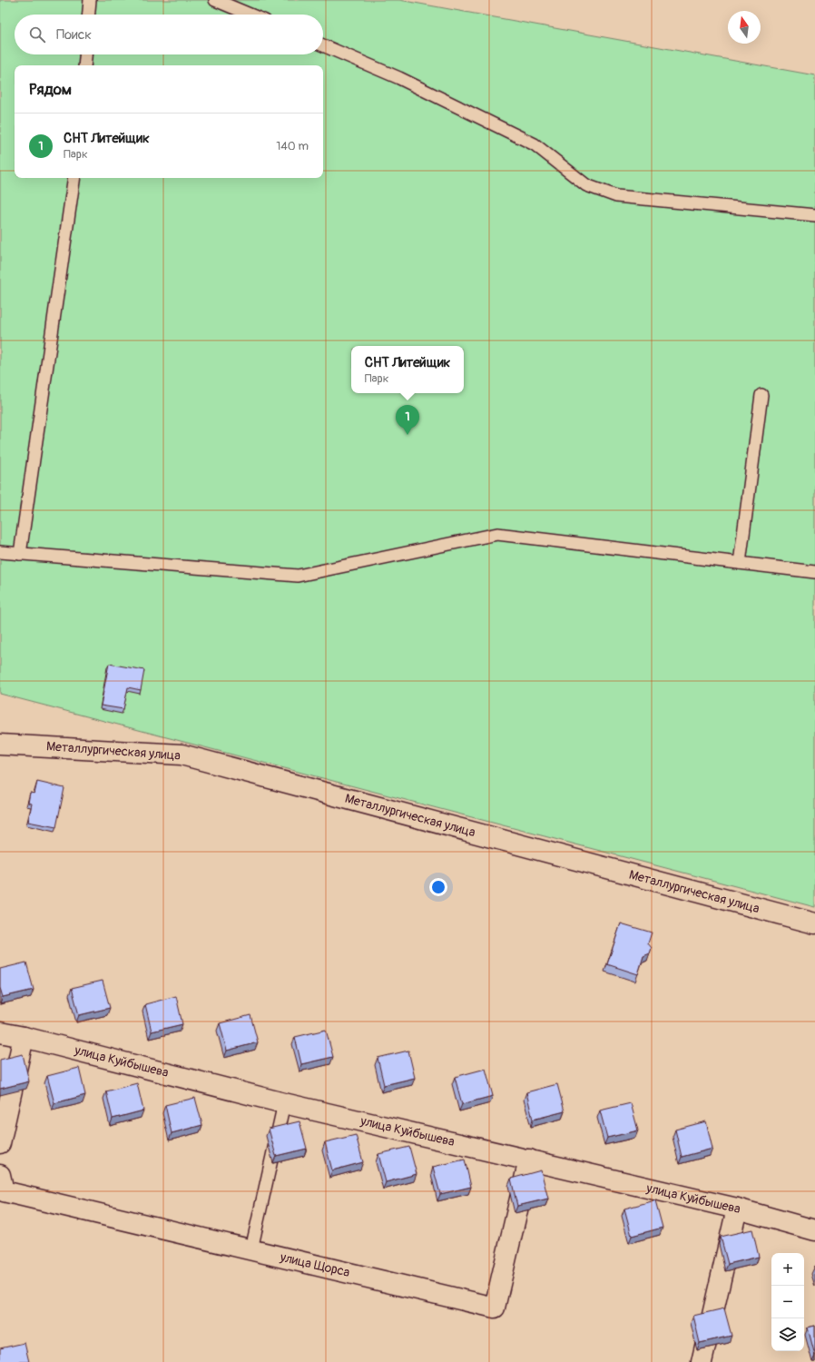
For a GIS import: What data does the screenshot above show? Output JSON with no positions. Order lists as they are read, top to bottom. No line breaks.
{"streets":{"street":["Металлургическая улица","улица Куйбышева","улица Щорса"]},"crossings":[["улица Куйбышева","улица Щорса"]],"north":"top","page":{"search":"Поиск","heading":"Рядом","list":[{"mark":"1","name":"СНТ Литейщик","note":"Парк","value":"140 m"}],"popup":["СНТ Литейщик","Парк"],"pins":"1","map_buttons":["+","−"]}}
